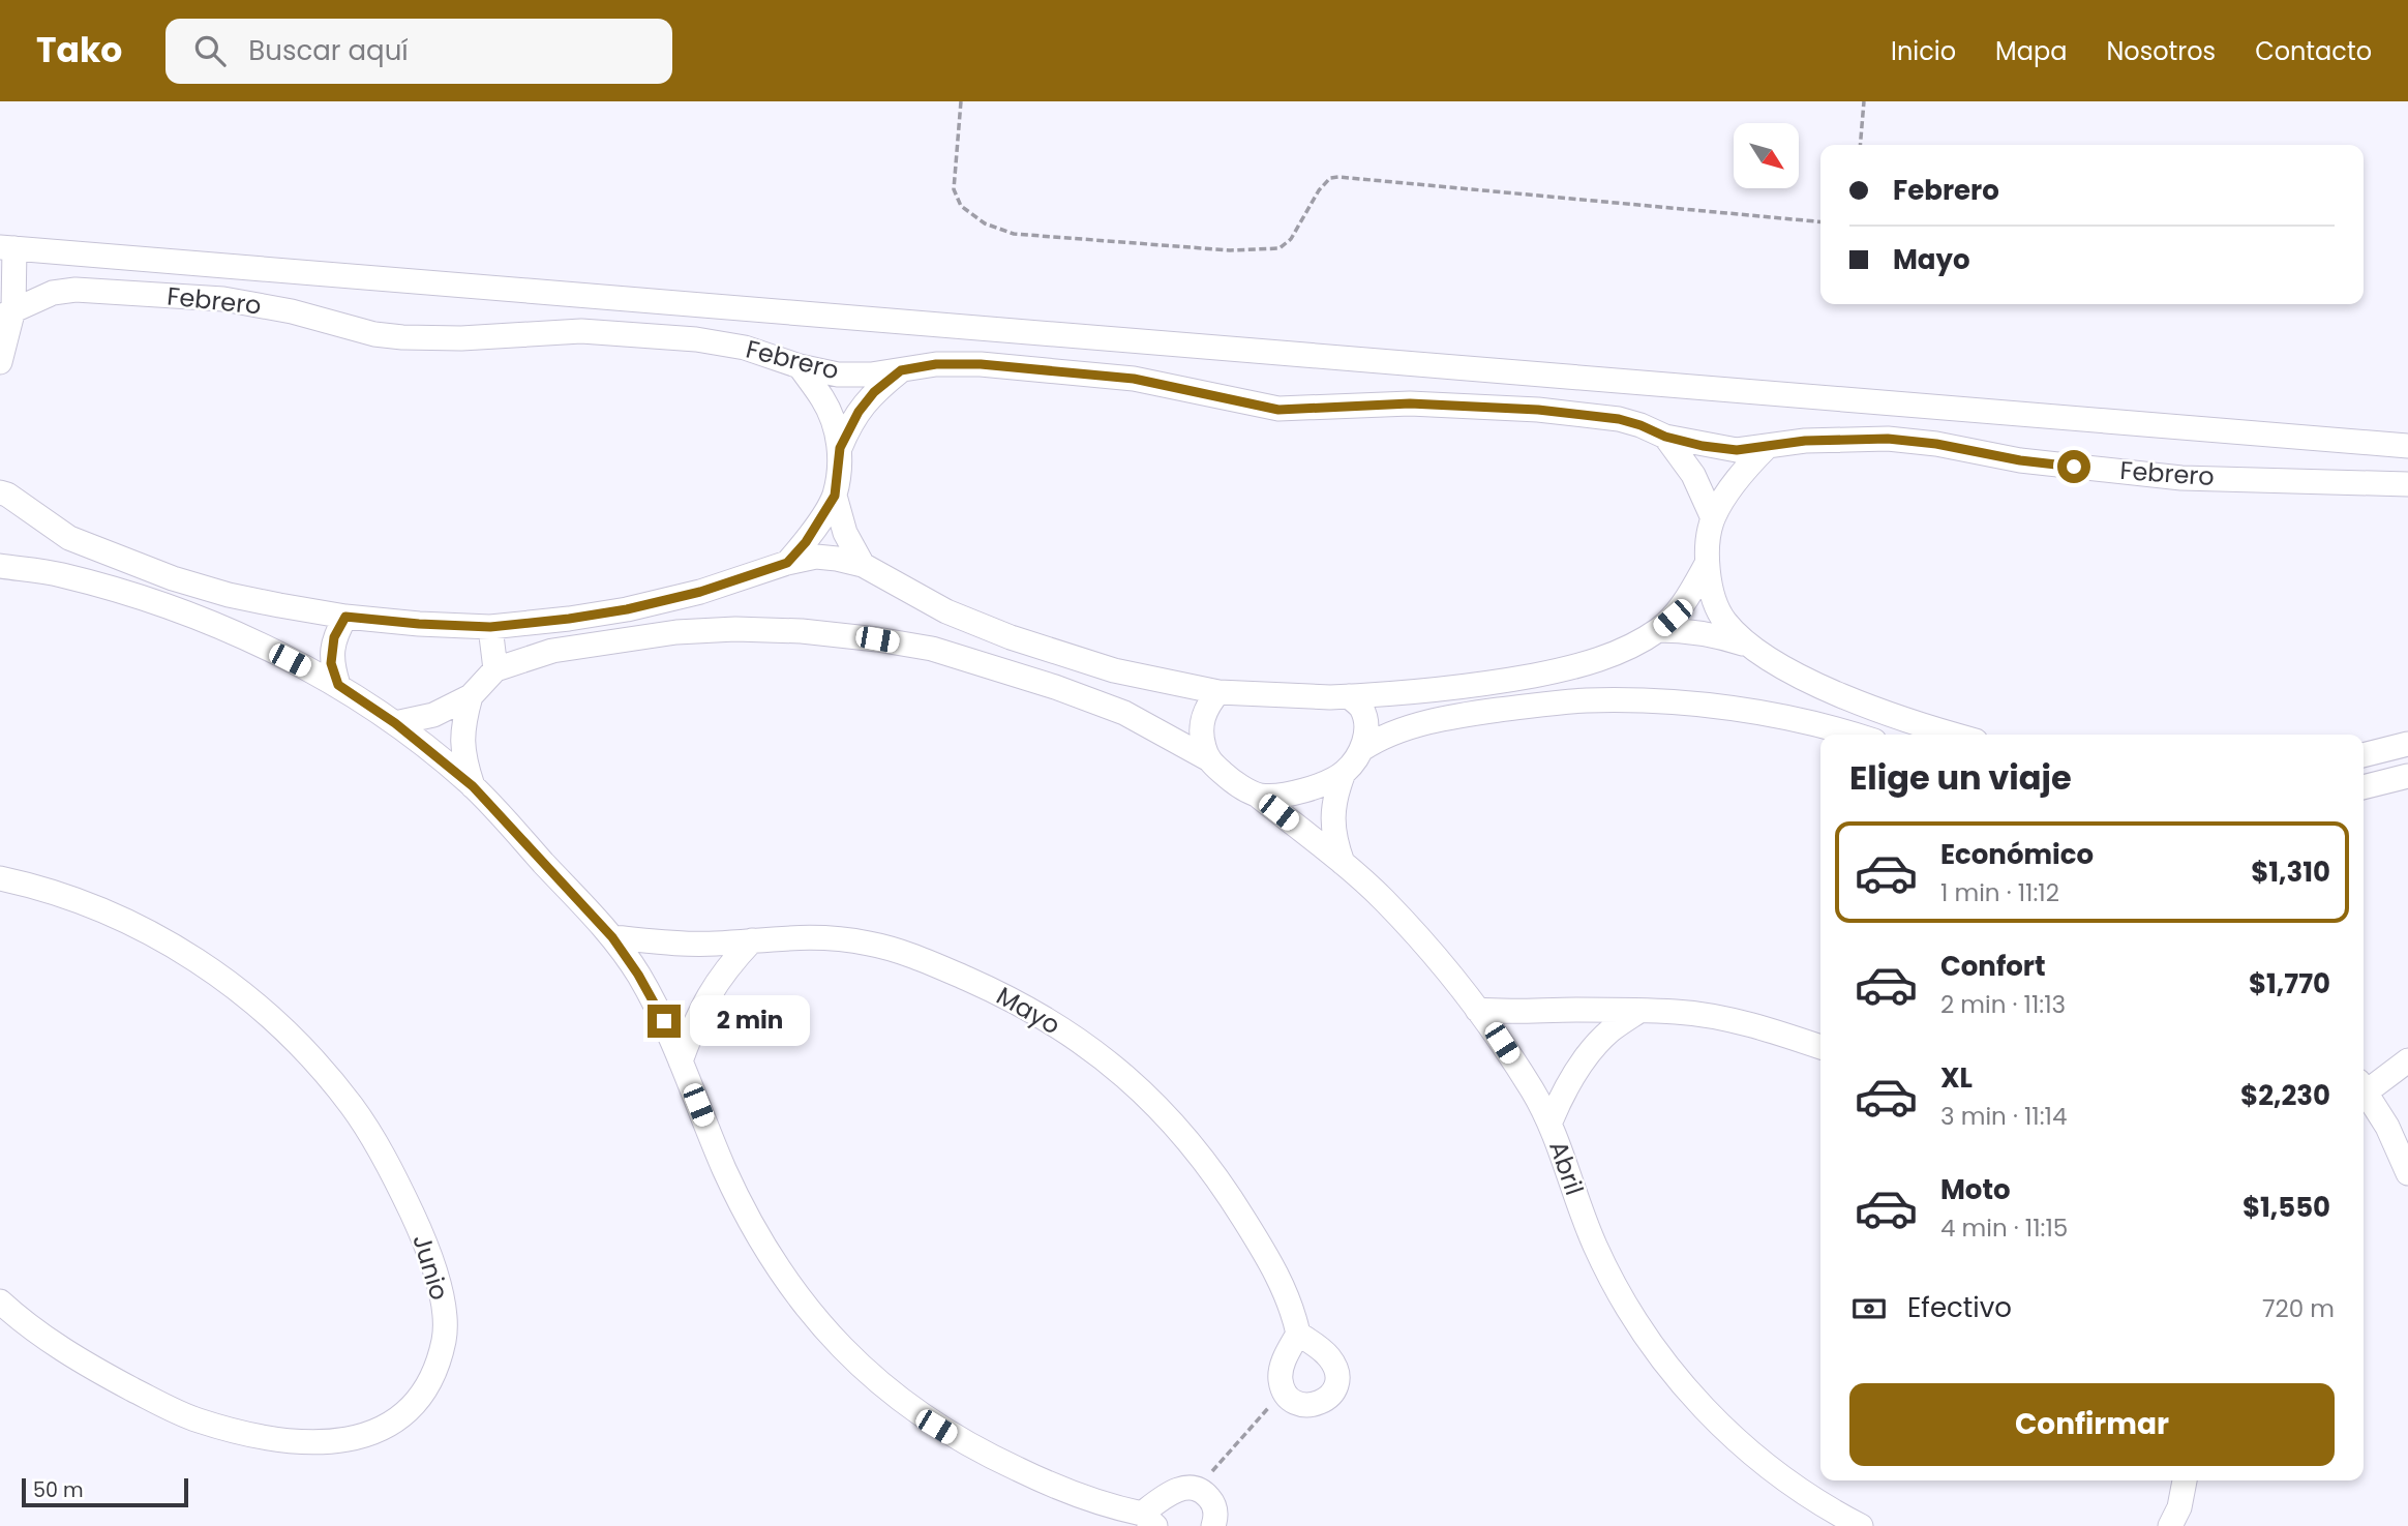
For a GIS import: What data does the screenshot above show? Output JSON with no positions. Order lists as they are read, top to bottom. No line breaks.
{"streets":{"street":["Febrero","Mayo","Abril","Junio"]},"scale_bar":"50 m","north":"bottom right","page":{"header":"Tako","search":"Buscar aquí","nav":["Inicio","Mapa","Nosotros","Contacto"],"banner":["Febrero","Mayo"],"heading":"Elige un viaje","list":[{"name":"Económico","note":"1 min · 11:12","value":"$1,310"},{"name":"Confort","note":"2 min · 11:13","value":"$1,770"},{"name":"XL","note":"3 min · 11:14","value":"$2,230"},{"name":"Moto","note":"4 min · 11:15","value":"$1,550"}],"bubble":"2 min","pay":["Efectivo","720 m"],"buttons":"Confirmar","scale":"50 m"}}
